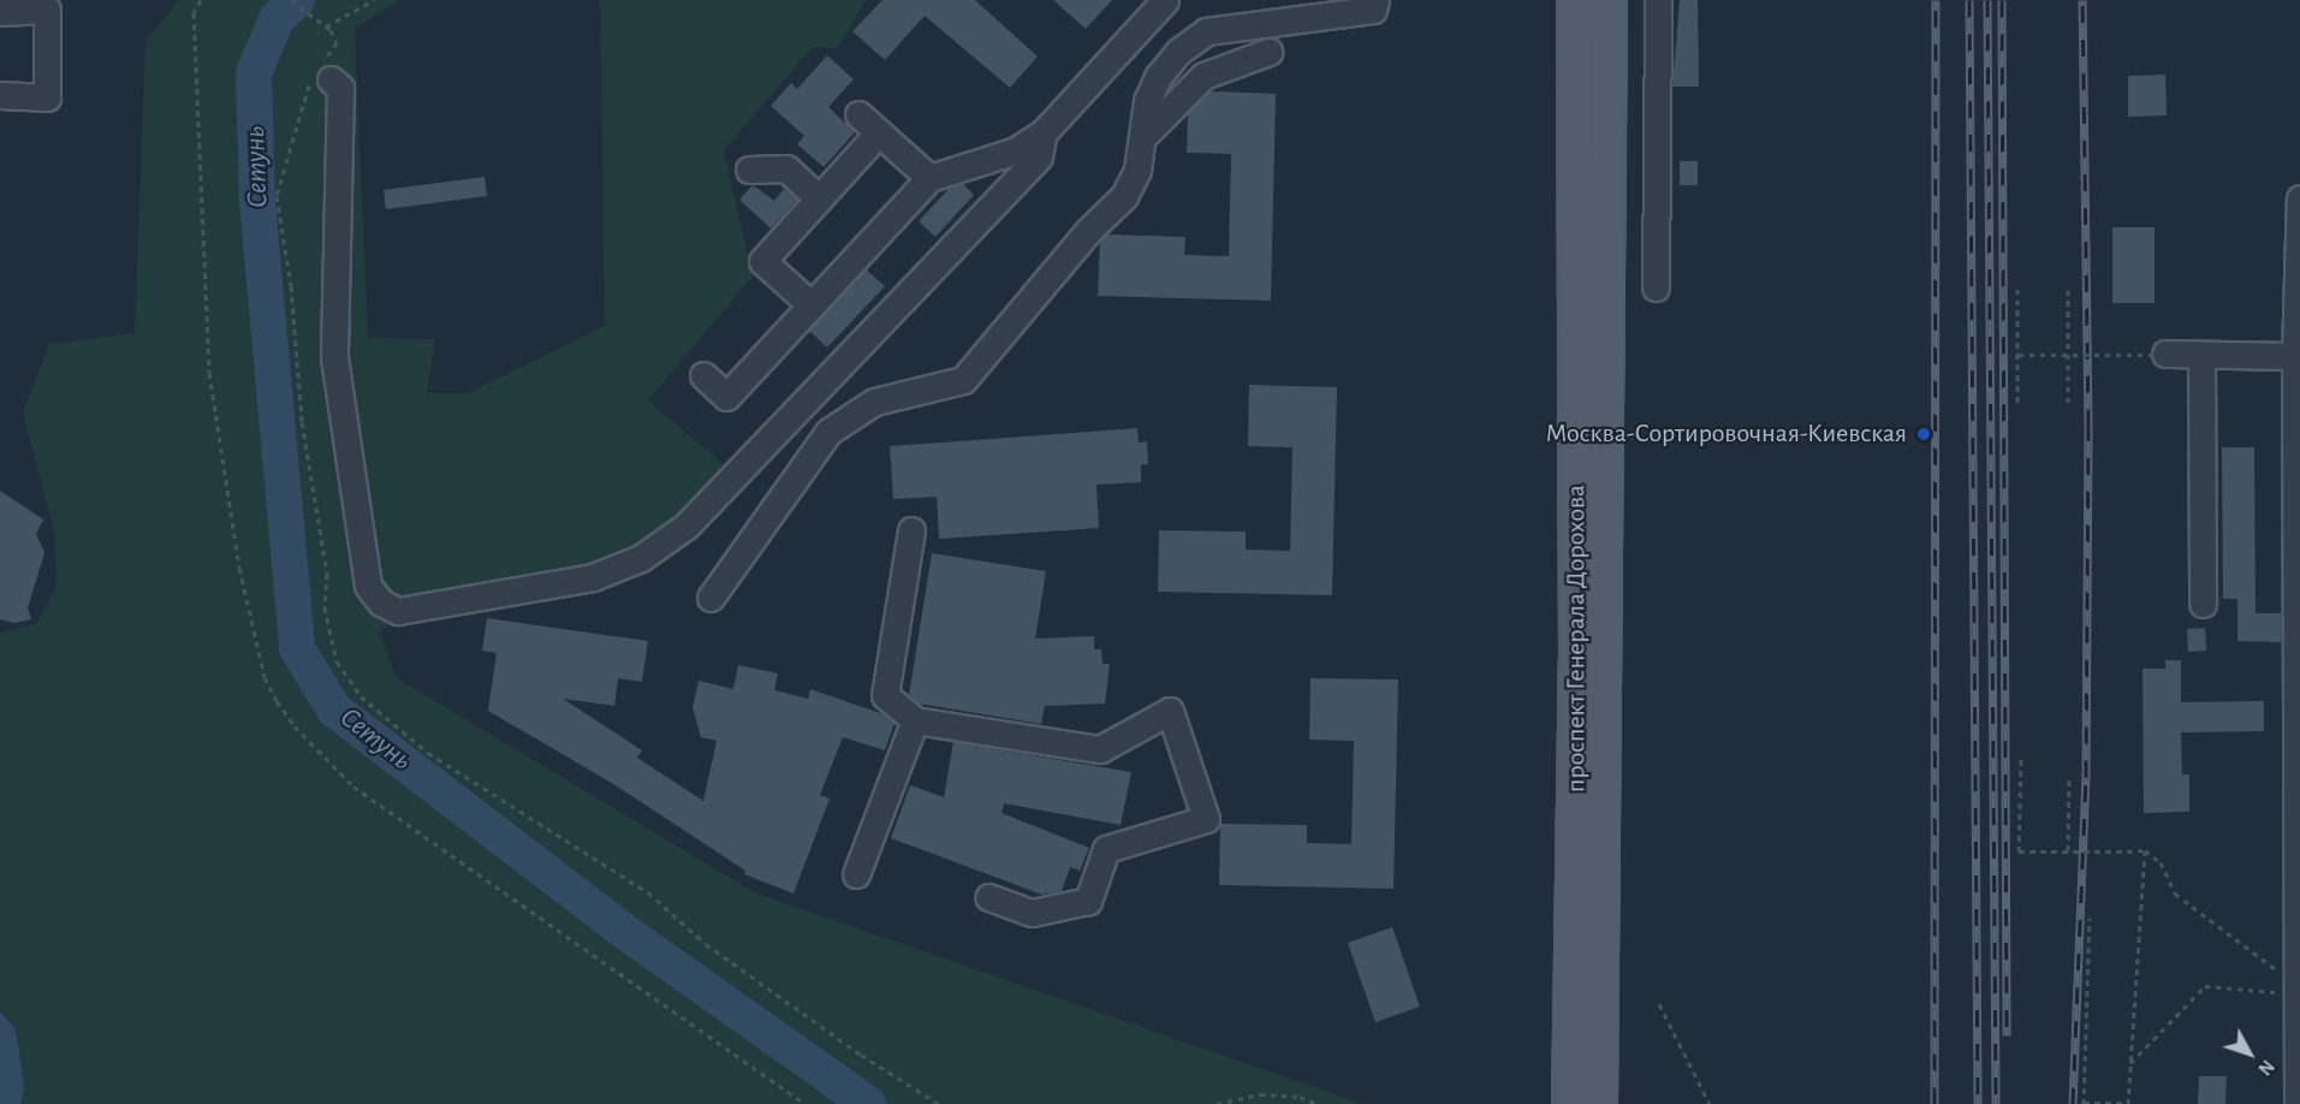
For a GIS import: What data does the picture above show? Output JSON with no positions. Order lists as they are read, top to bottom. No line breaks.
{"streets":{"main road":["проспект Генерала Дорохова"]},"water":["Сетунь"],"places":["Москва-Сортировочная-Киевская"],"north":"bottom right"}
